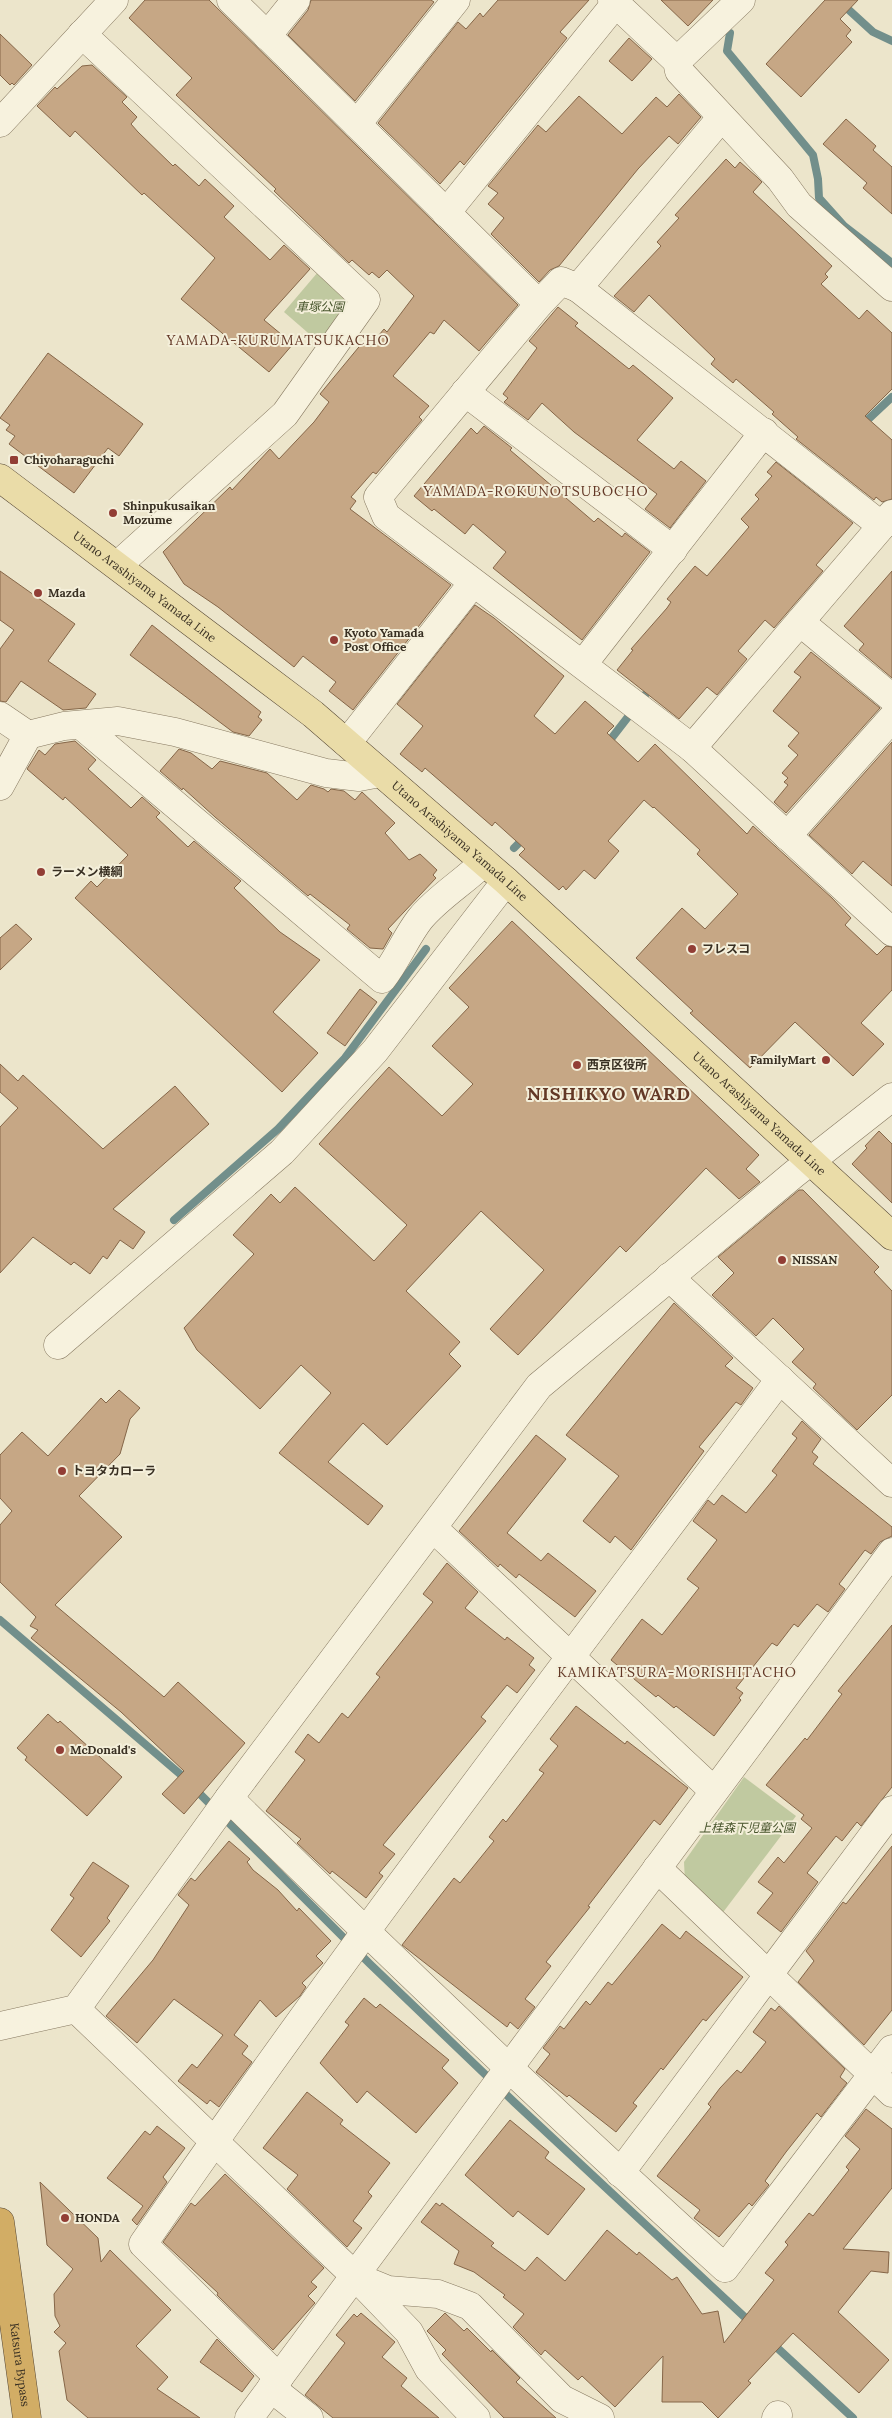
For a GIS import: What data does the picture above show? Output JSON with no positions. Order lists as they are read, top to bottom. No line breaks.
{"streets":{"highway":["Katsura Bypass"],"main road":["Utano Arashiyama Yamada Line"]},"districts":["YAMADA-KURUMATSUKACHO","YAMADA-ROKUNOTSUBOCHO","NISHIKYO WARD","KAMIKATSURA-MORISHITACHO"],"parks":["車塚公園","上桂森下児童公園"],"places":{"transit":["Chiyoharaguchi"],"other":["Shinpukusaikan Mozume","Mazda","Kyoto Yamada Post Office","ラーメン横綱","フレスコ","FamilyMart","西京区役所","NISSAN","トヨタカローラ","McDonald's","HONDA"]}}
